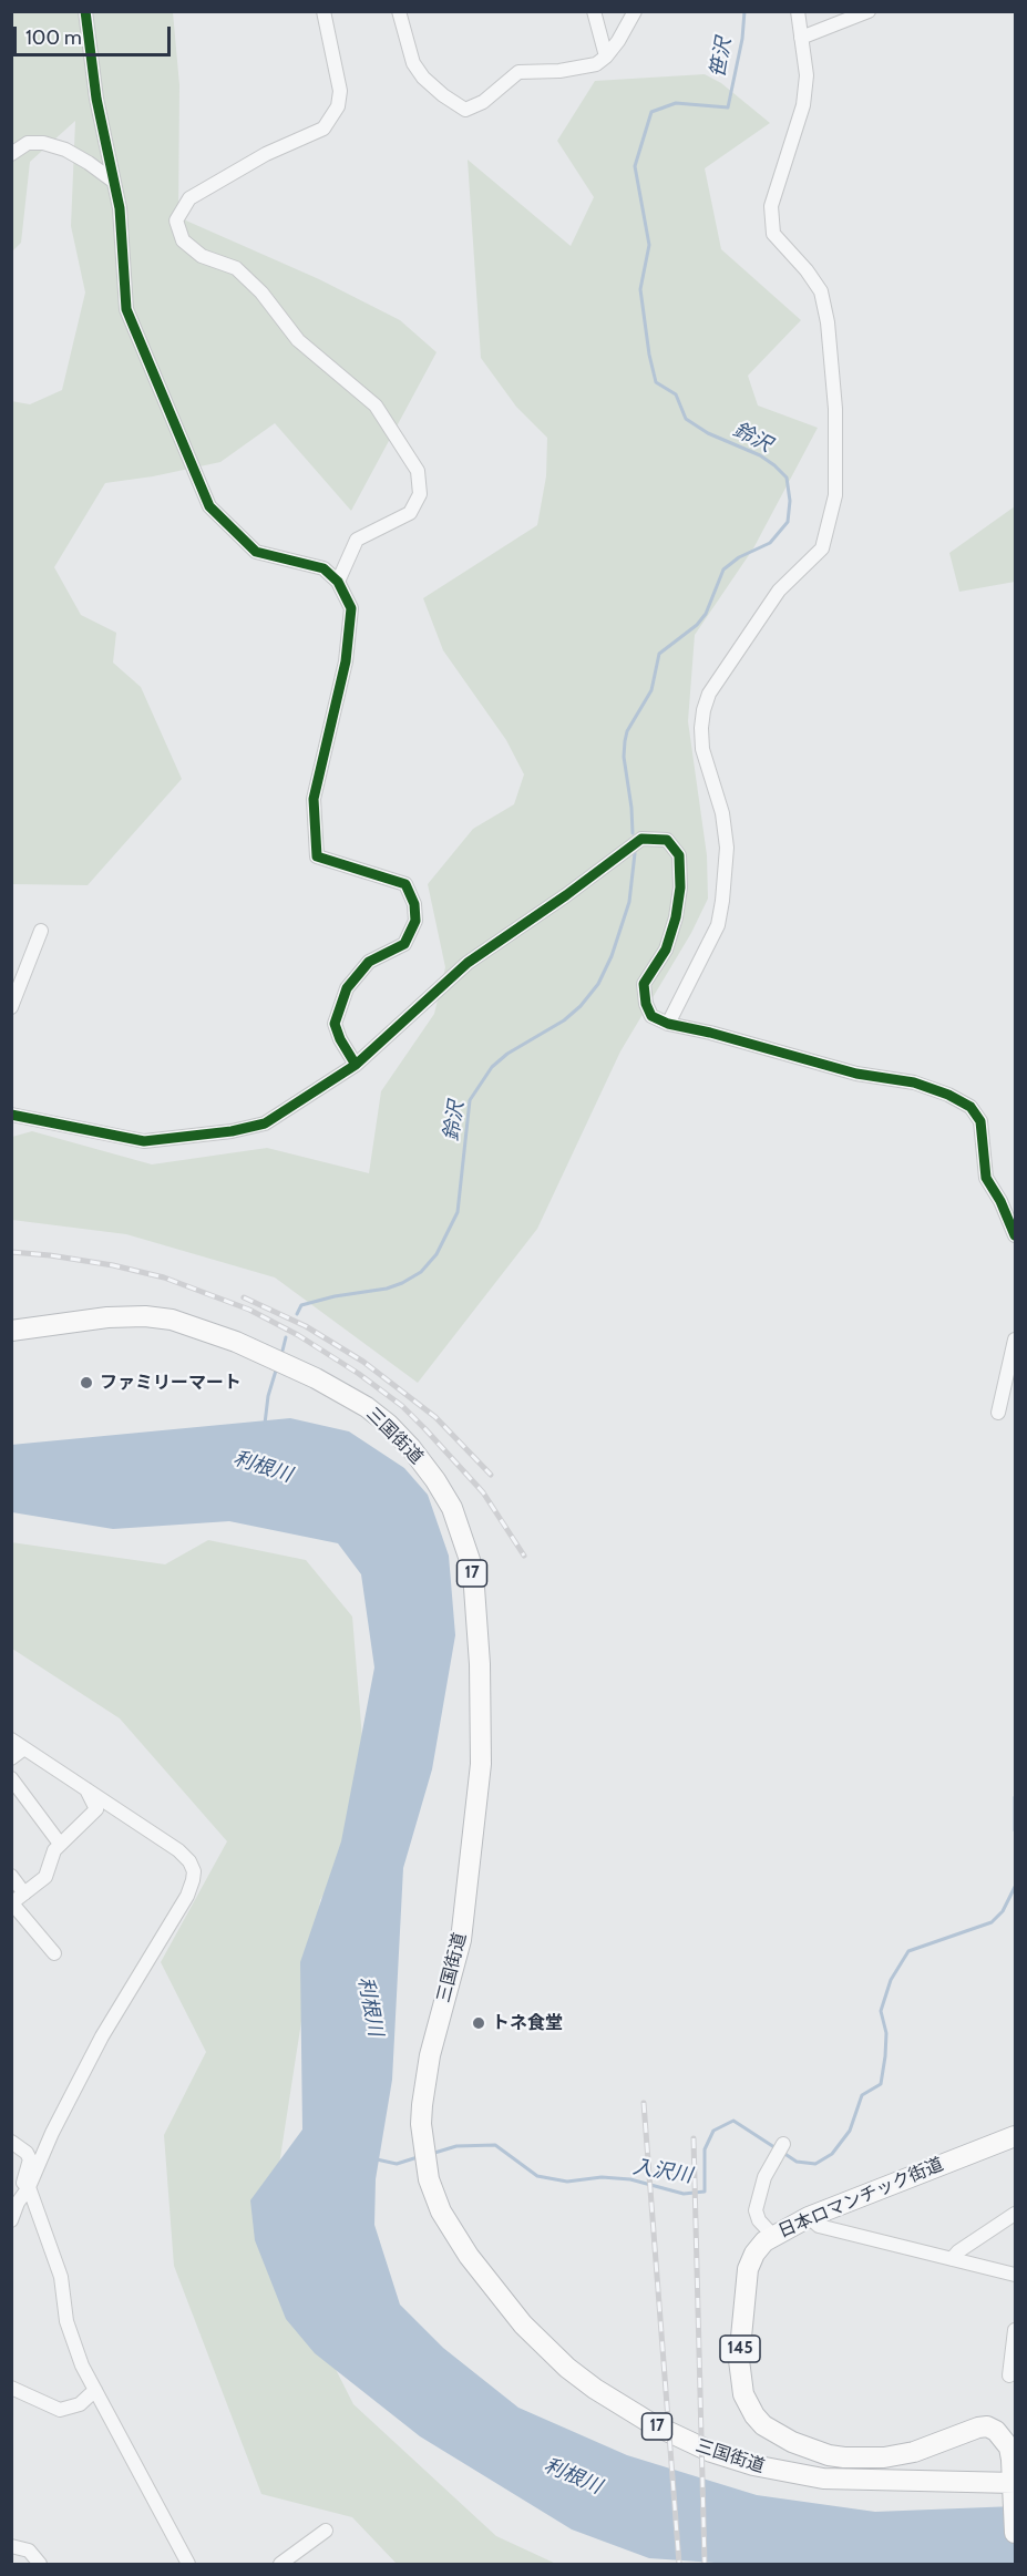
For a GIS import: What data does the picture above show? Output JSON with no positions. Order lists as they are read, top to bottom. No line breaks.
{"streets":{"highway":["三国街道","17","日本ロマンチック街道","145"]},"crossings":[["三国街道","日本ロマンチック街道"]],"water":["笹沢","鈴沢","利根川","入沢川"],"places":["ファミリーマート","トネ食堂"],"scale_bar":"100 m"}
